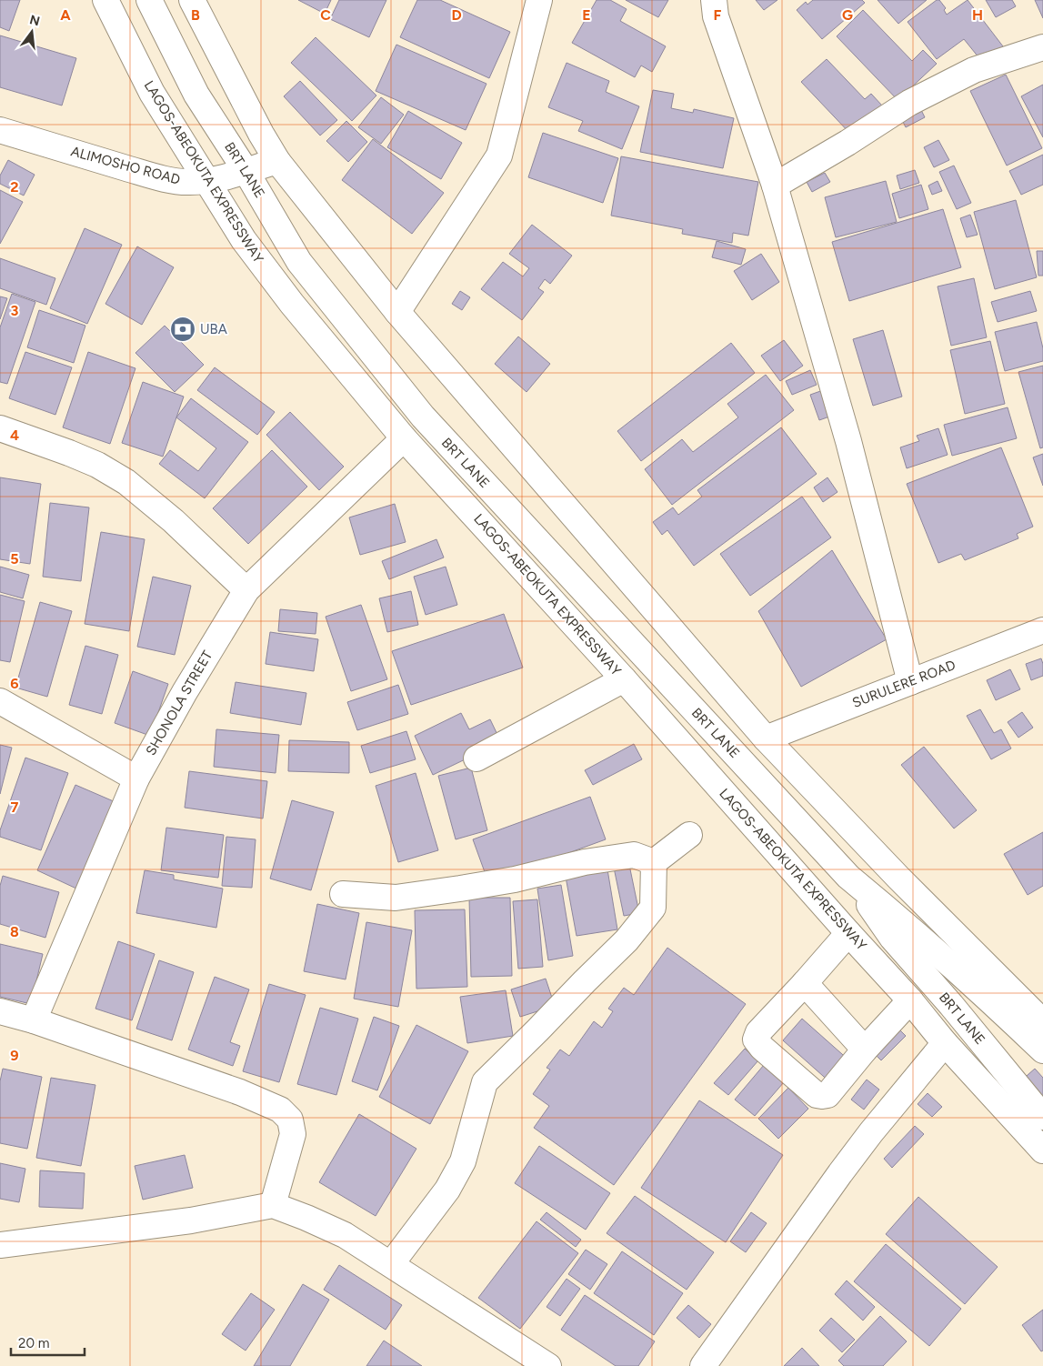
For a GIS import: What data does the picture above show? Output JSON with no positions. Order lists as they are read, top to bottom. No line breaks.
{"streets":{"main road":["ALIMOSHO ROAD","BRT LANE","LAGOS-ABEOKUTA EXPRESSWAY","SURULERE ROAD","SHONOLA STREET"]},"crossings":[["ALIMOSHO ROAD","BRT LANE"],["ALIMOSHO ROAD","LAGOS-ABEOKUTA EXPRESSWAY"],["LAGOS-ABEOKUTA EXPRESSWAY","SHONOLA STREET"]],"places":{"bank":["UBA"]},"scale_bar":"20 m","north":"top","grid":{"columns":["A","B","C","D","E","F","G","H"],"rows":["2","3","4","5","6","7","8","9"]}}
